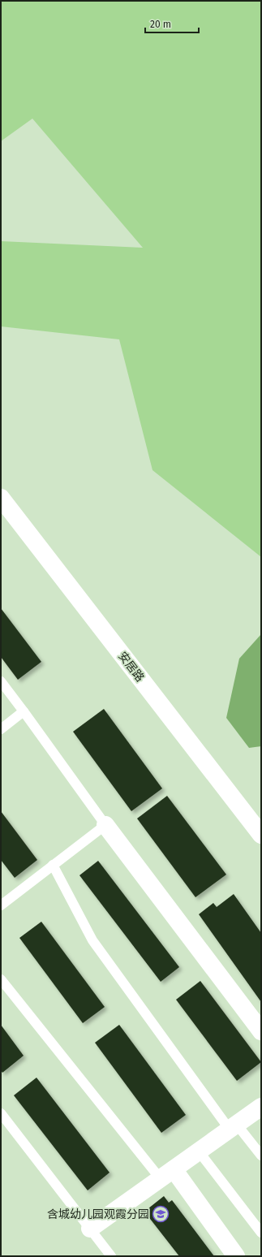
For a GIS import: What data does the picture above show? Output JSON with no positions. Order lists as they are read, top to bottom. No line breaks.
{"streets":{"street":["安居路"]},"places":{"school or university":["含城幼儿园观霞分园"]},"scale_bar":"20 m"}
